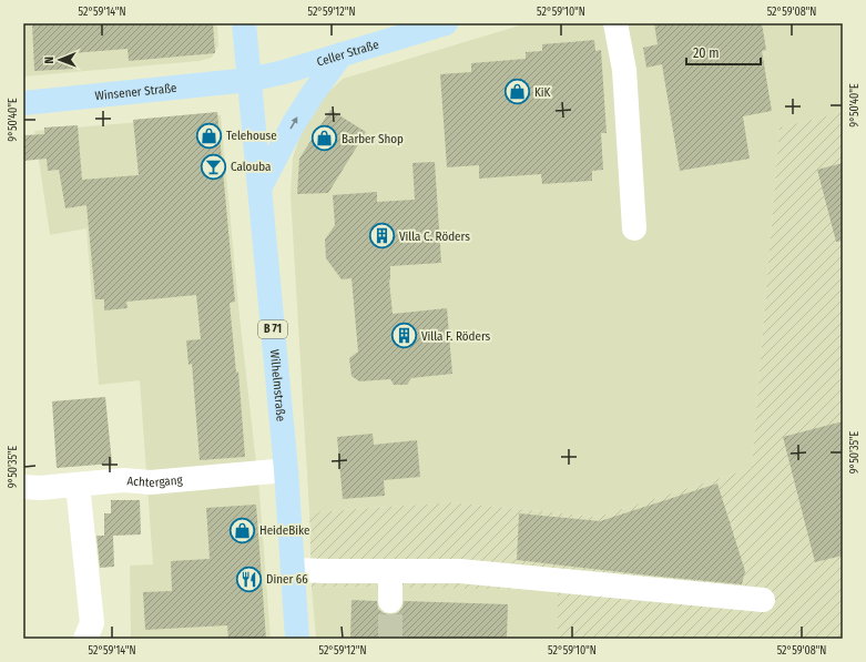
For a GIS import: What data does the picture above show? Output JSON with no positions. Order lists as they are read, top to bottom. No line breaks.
{"streets":{"main road":["Celler Straße","Winsener Straße","B 71","Wilhelmstraße"],"street":["Achtergang"]},"crossings":[["Celler Straße","Winsener Straße"],["Celler Straße","B 71"],["Celler Straße","Wilhelmstraße"],["Winsener Straße","B 71"],["Winsener Straße","Wilhelmstraße"],["B 71","Wilhelmstraße"],["Wilhelmstraße","Achtergang"]],"places":{"shop":["KiK","Telehouse","Barber Shop","HeideBike"],"bar":["Calouba"],"building":["Villa C. Röders","Villa F. Röders"],"restaurant":["Diner 66"]},"scale_bar":"20 m","north":"left","coordinates":["52°59'14\"N","52°59'12\"N","52°59'10\"N","52°59'08\"N","9°50'40\"E","9°50'35\"E"]}
